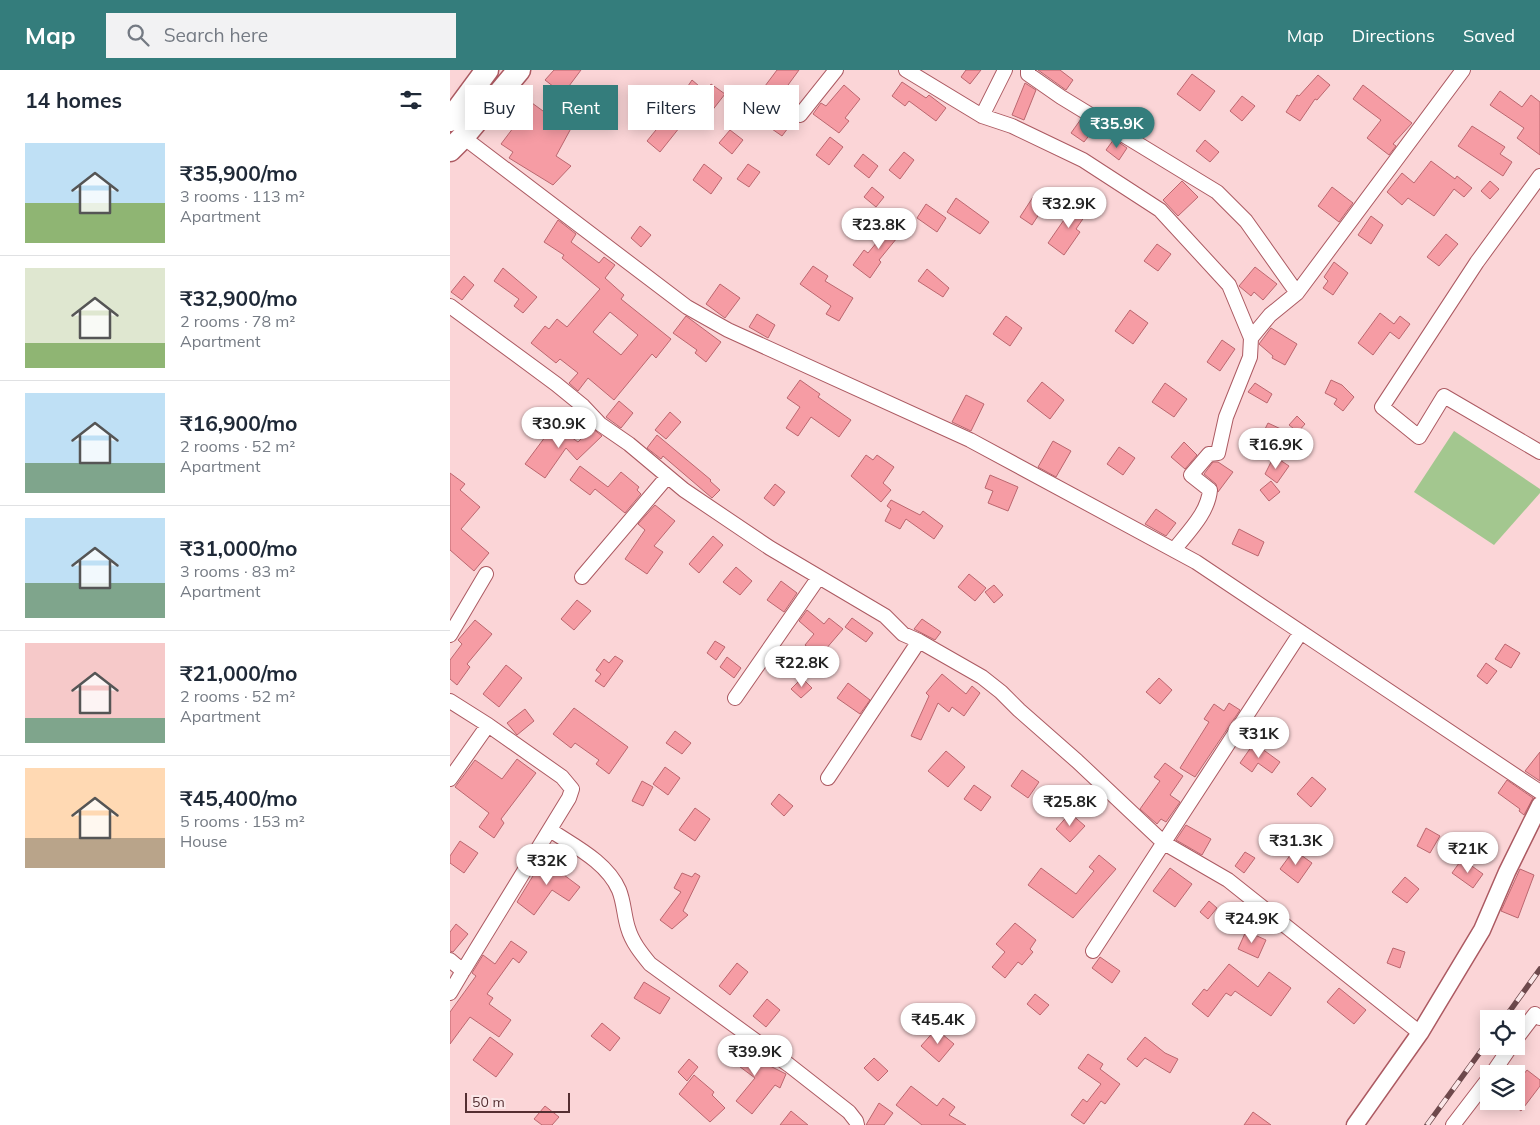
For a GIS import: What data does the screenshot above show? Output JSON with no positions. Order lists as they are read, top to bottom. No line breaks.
{"scale_bar":"50 m","page":{"header":"Map","search":"Search here","nav":["Map","Directions","Saved"],"heading":"14 homes","chip":["Buy","Rent","Filters","New"],"price":["₹35.9K","₹32.9K","₹23.8K","₹30.9K","₹16.9K","₹22.8K","₹31K","₹25.8K","₹31.3K","₹21K","₹32K","₹24.9K","₹45.4K","₹39.9K"],"list":[{"name":"₹35,900/mo","note":"3 rooms · 113 m² · Apartment"},{"name":"₹32,900/mo","note":"2 rooms · 78 m² · Apartment"},{"name":"₹16,900/mo","note":"2 rooms · 52 m² · Apartment"},{"name":"₹31,000/mo","note":"3 rooms · 83 m² · Apartment"},{"name":"₹21,000/mo","note":"2 rooms · 52 m² · Apartment"},{"name":"₹45,400/mo","note":"5 rooms · 153 m² · House"}],"scale":"50 m"}}
